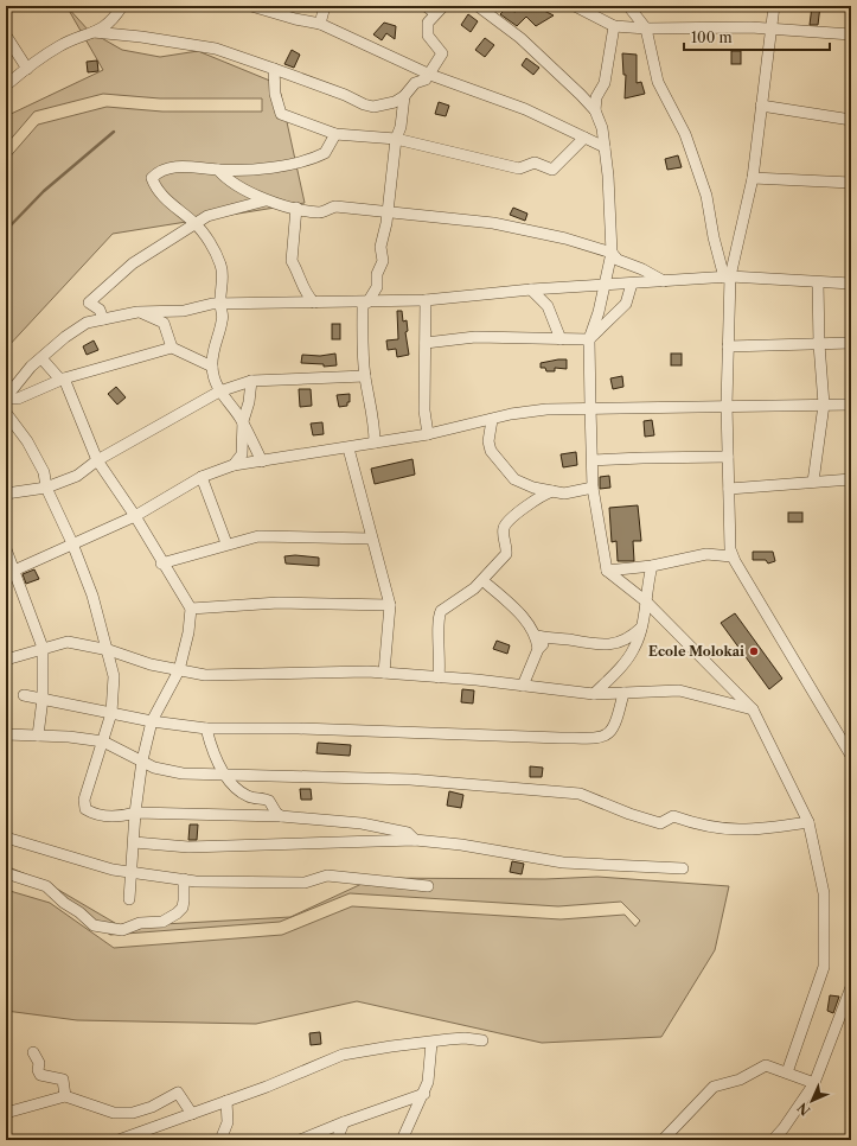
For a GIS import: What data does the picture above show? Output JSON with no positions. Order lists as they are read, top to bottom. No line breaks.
{"places":["Ecole Molokai"],"scale_bar":"100 m","north":"bottom left"}
